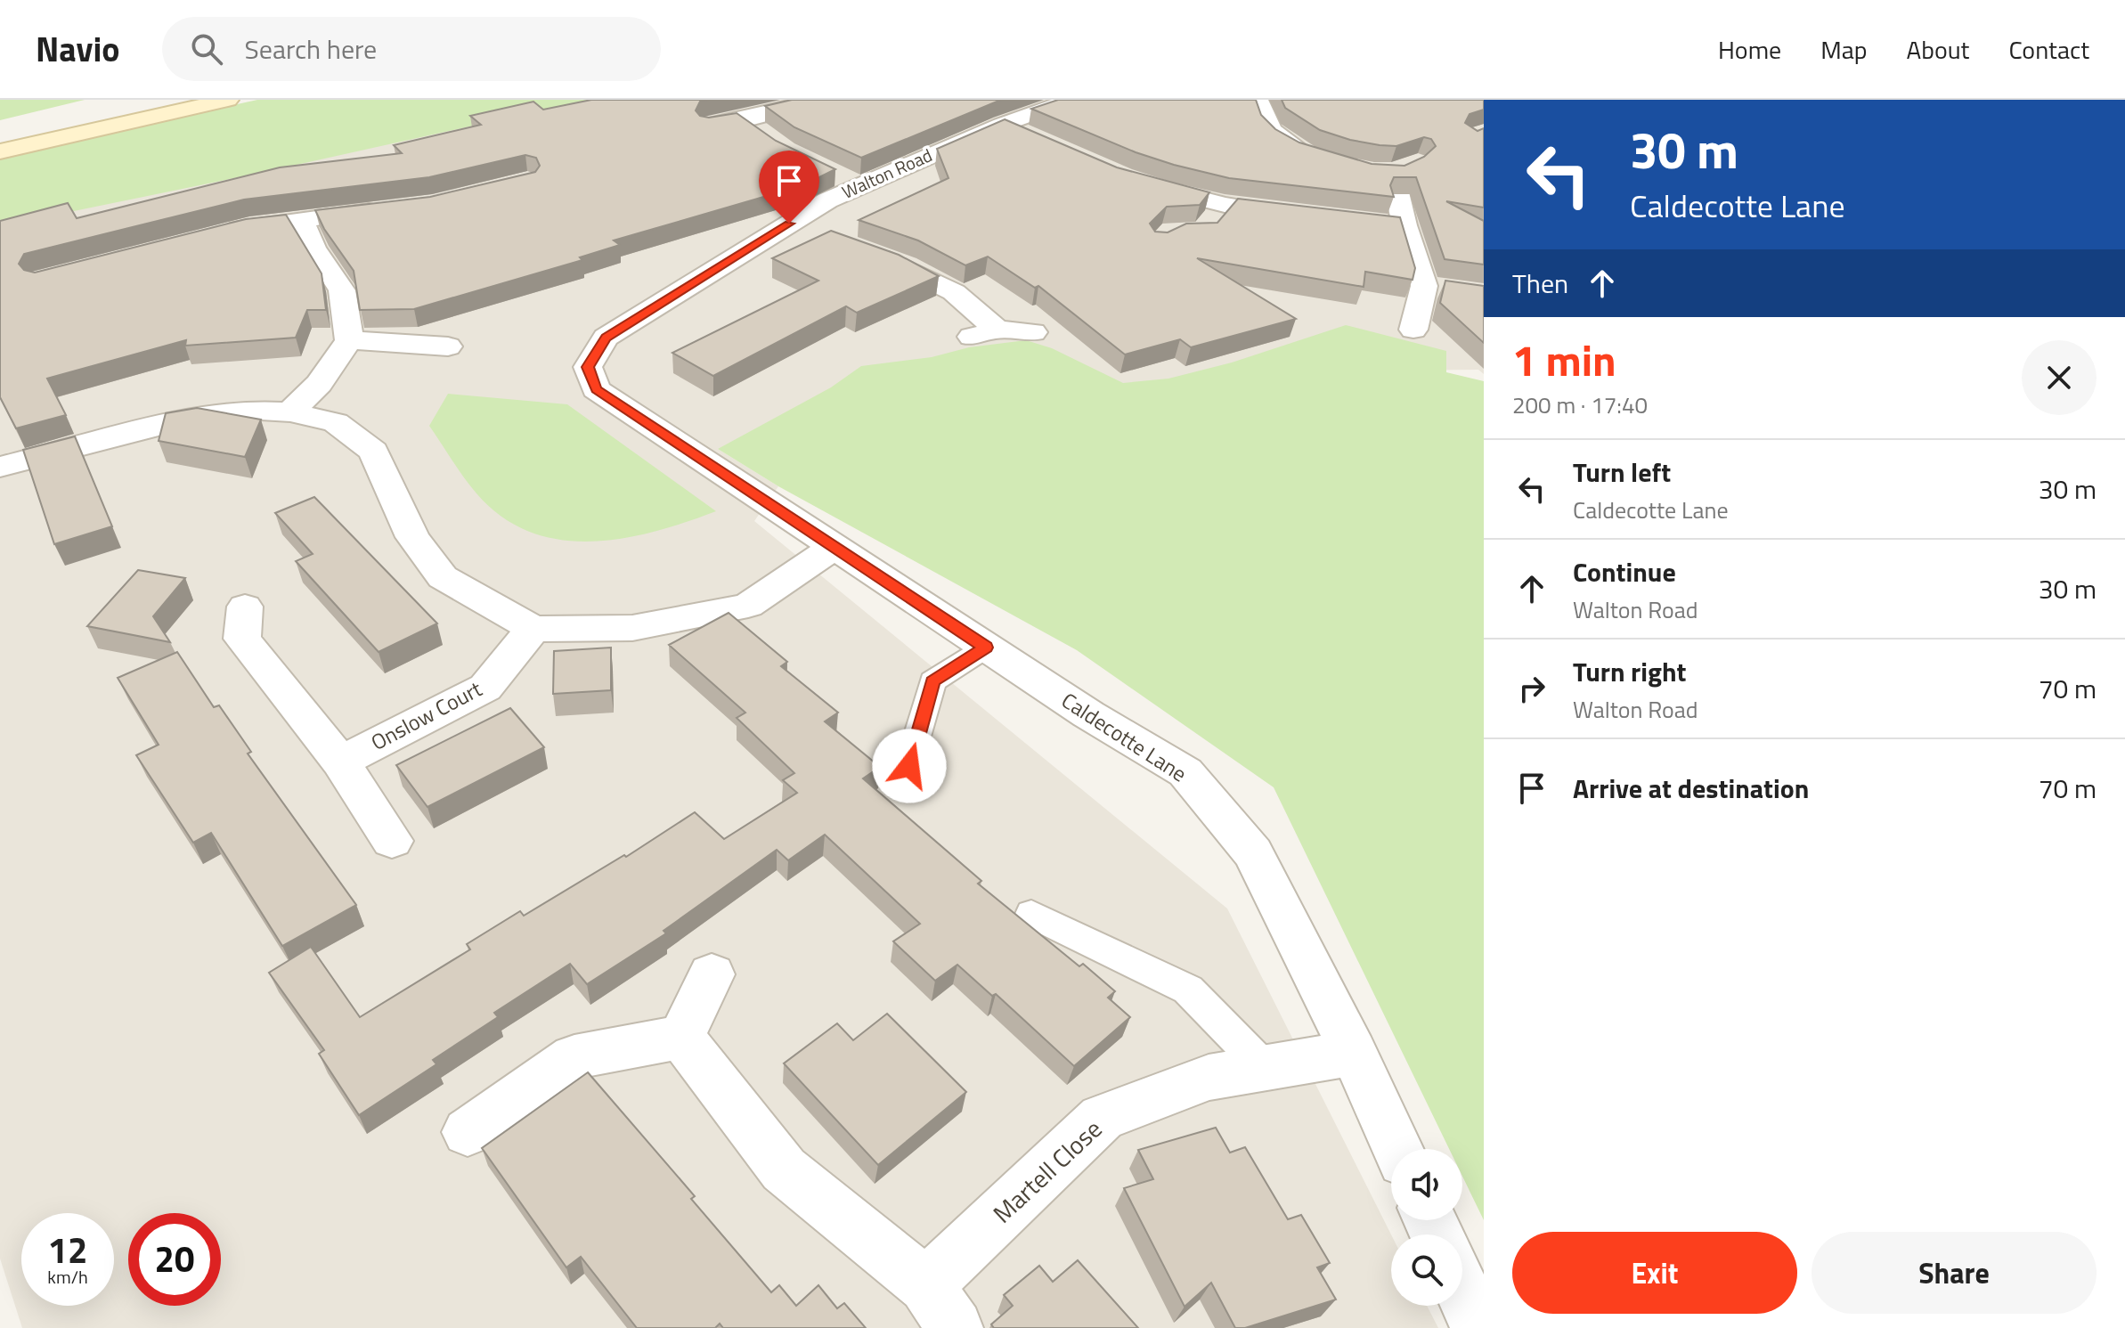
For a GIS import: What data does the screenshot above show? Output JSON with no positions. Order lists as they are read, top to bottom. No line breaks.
{"streets":{"street":["Walton Road","Onslow Court","Caldecotte Lane","Martell Close"]},"crossings":[["Walton Road","Caldecotte Lane"],["Caldecotte Lane","Martell Close"]],"page":{"header":"Navio","search":"Search here","nav":["Home","Map","About","Contact"],"turn":["30 m","Caldecotte Lane"],"then":"Then","heading":["1 min","200 m · 17:40"],"list":[{"name":"Turn left","note":"Caldecotte Lane","value":"30 m"},{"name":"Continue","note":"Walton Road","value":"30 m"},{"name":"Turn right","note":"Walton Road","value":"70 m"},{"name":"Arrive at destination","value":"70 m"}],"speed":"12 km/h","limit":"20","buttons":["Exit","Share"]}}
